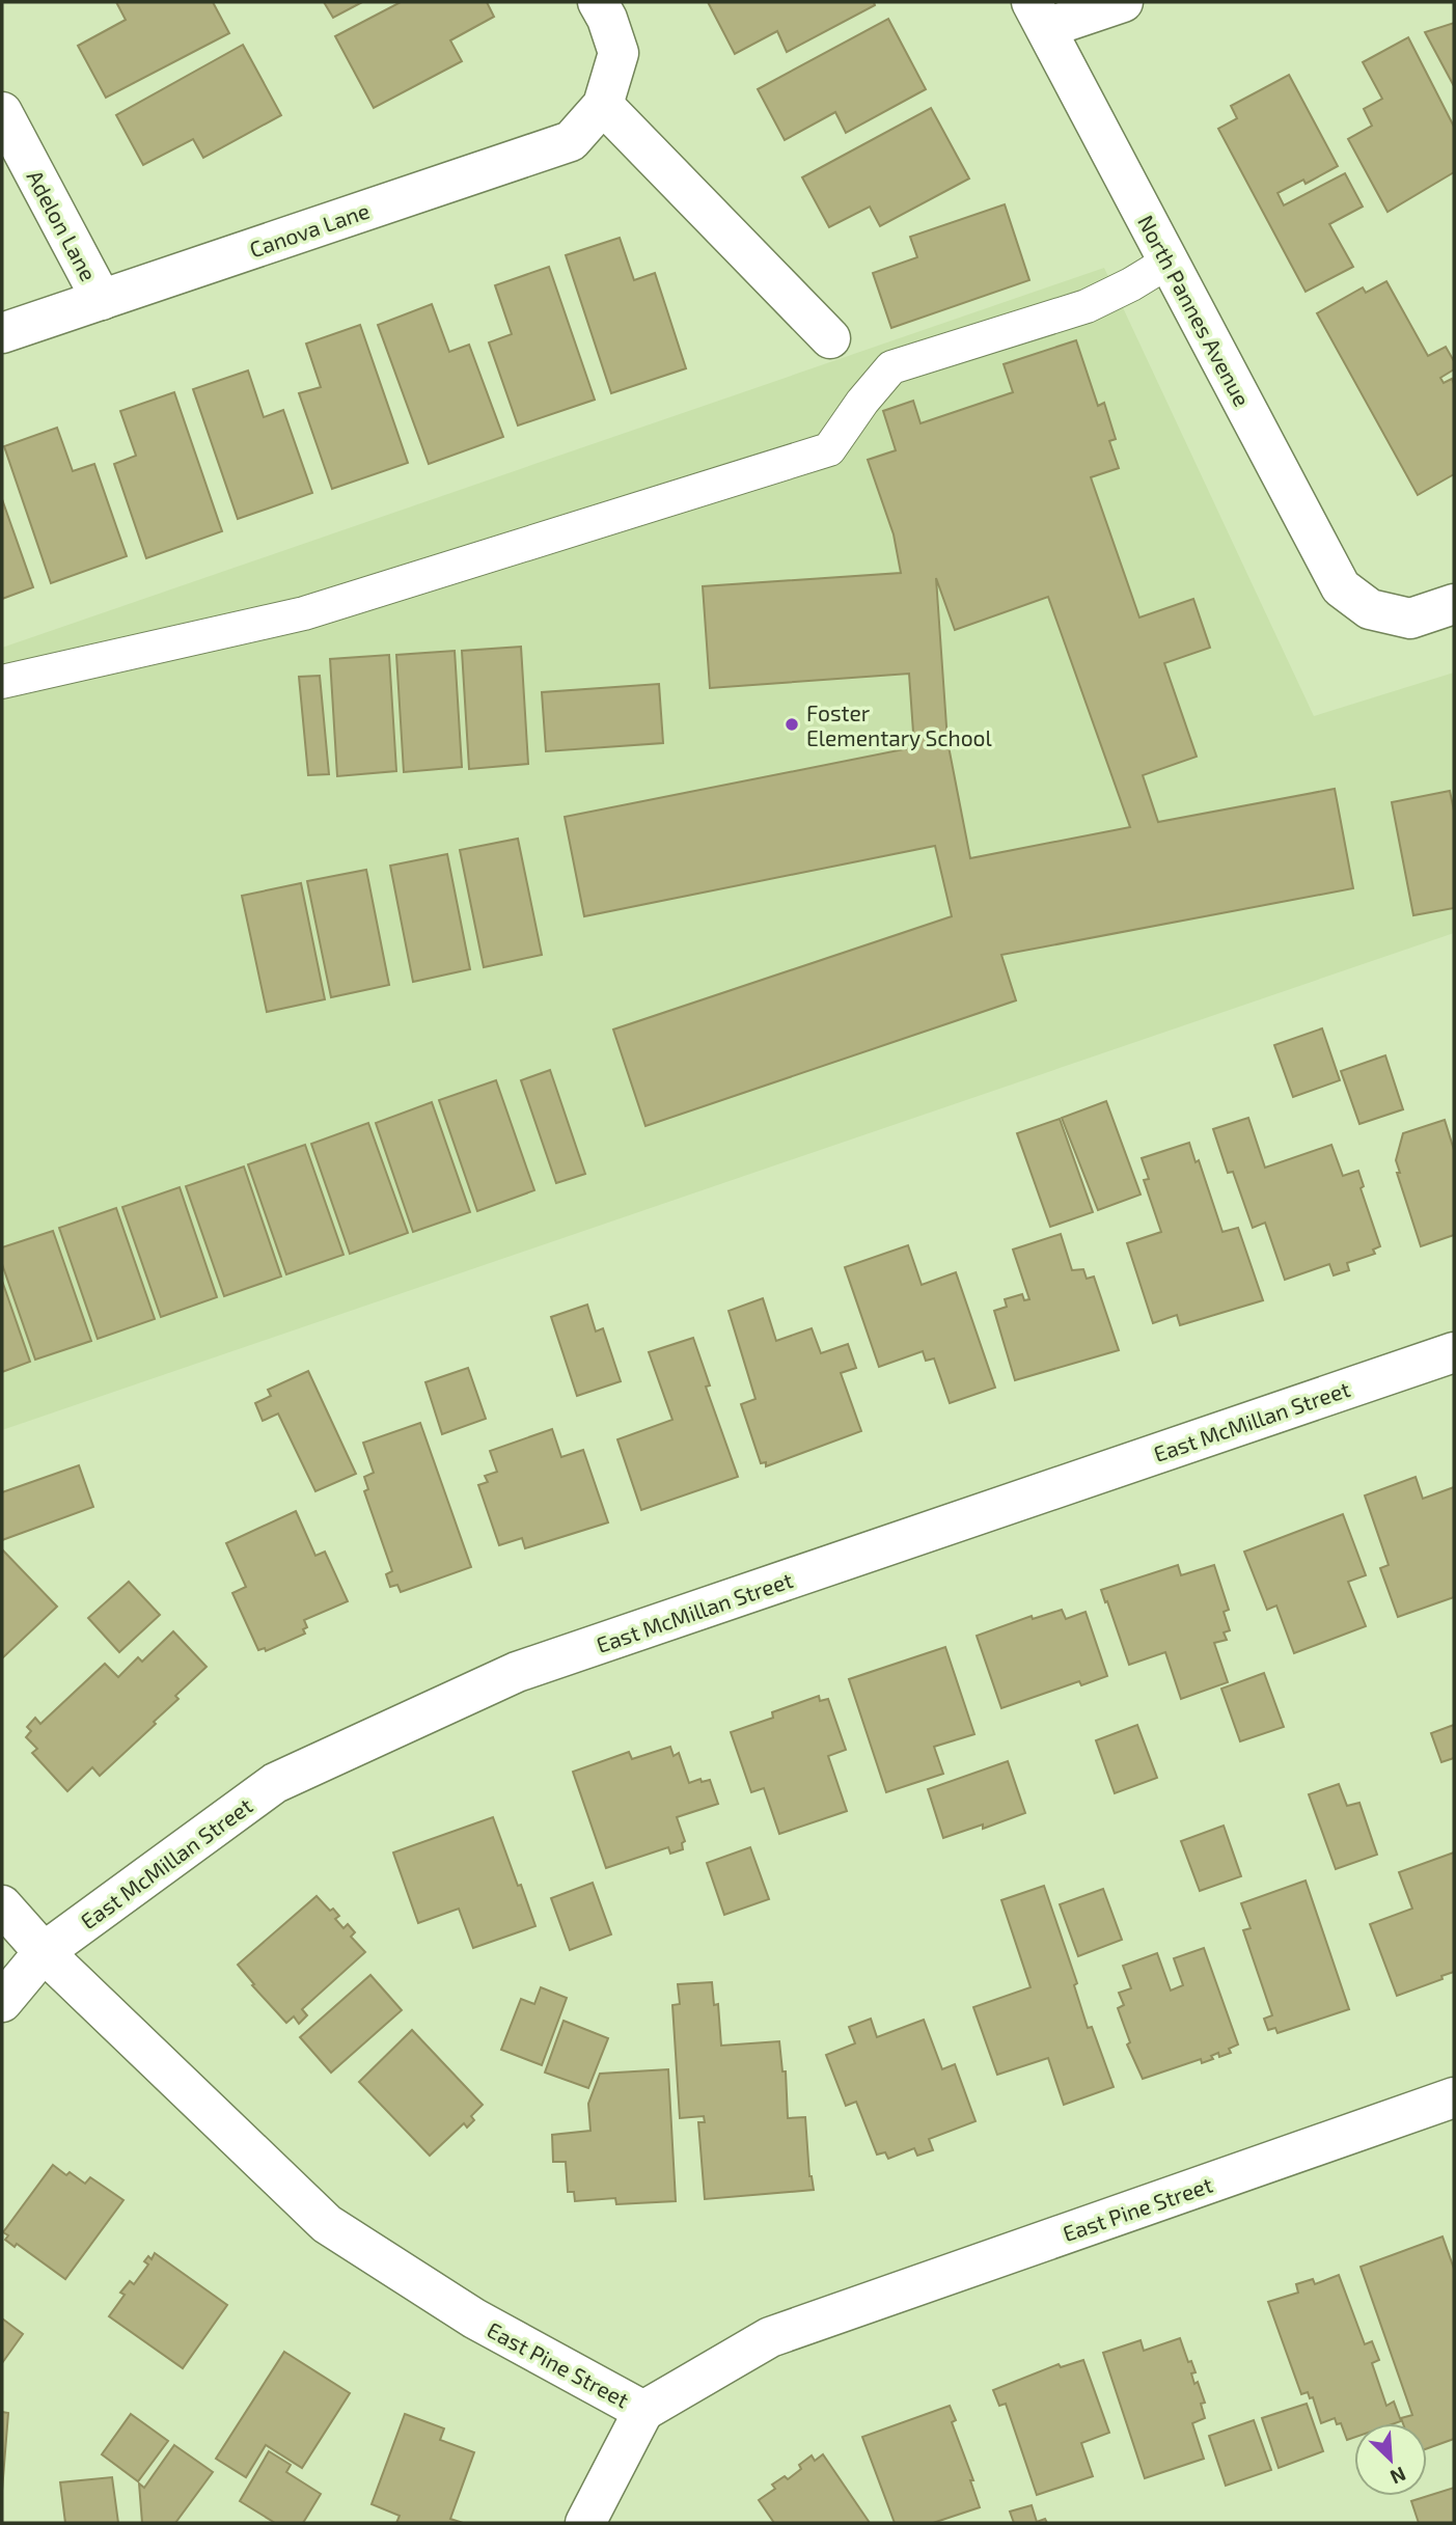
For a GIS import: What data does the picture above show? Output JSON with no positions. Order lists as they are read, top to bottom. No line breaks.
{"streets":{"street":["Adelon Lane","Canova Lane","North Pannes Avenue","East McMillan Street","East Pine Street"]},"crossings":[["Adelon Lane","Canova Lane"],["East McMillan Street","East Pine Street"]],"places":["Foster Elementary School"],"north":"bottom right"}
